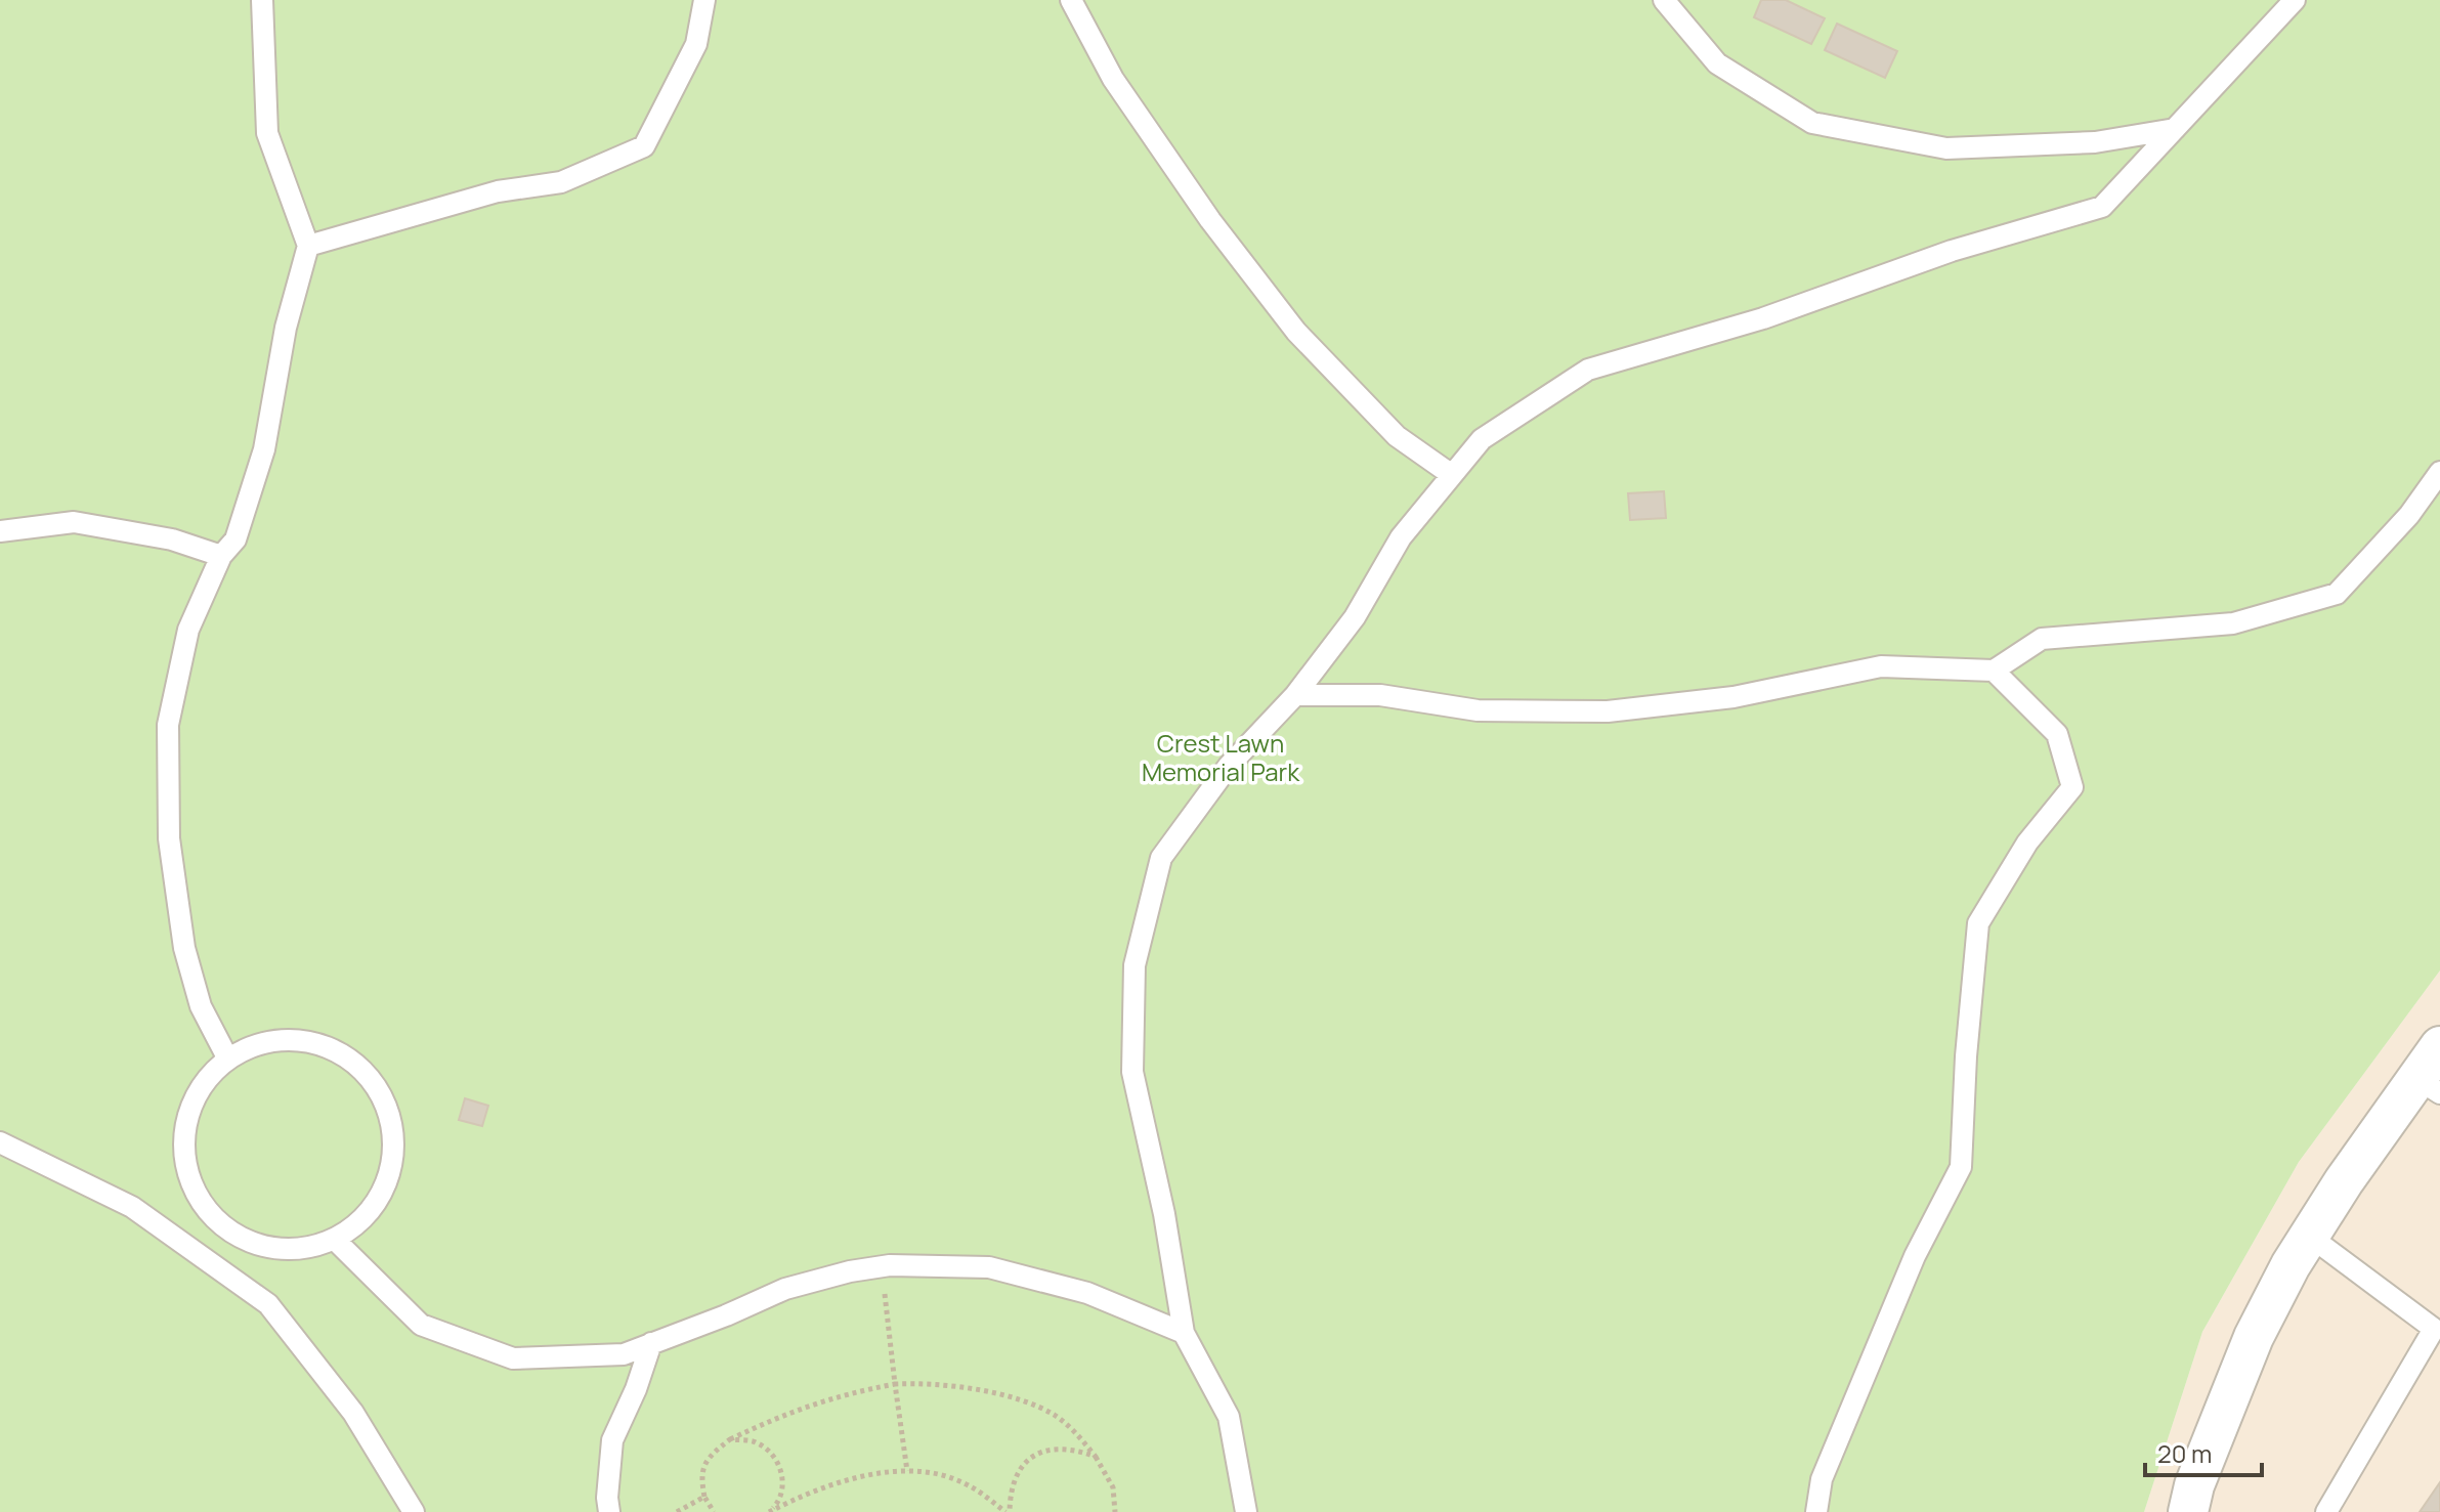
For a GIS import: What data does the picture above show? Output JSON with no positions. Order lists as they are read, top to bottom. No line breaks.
{"parks":["Crest Lawn Memorial Park"],"scale_bar":"20 m"}
